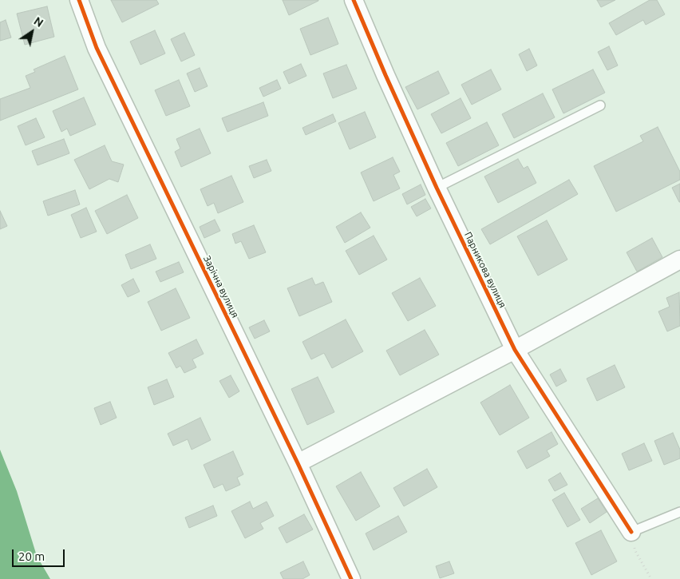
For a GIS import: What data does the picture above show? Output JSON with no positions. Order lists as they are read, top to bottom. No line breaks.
{"streets":{"street":["Парникова вулиця","Зарічна вулиця"]},"scale_bar":"20 m","north":"top right"}
